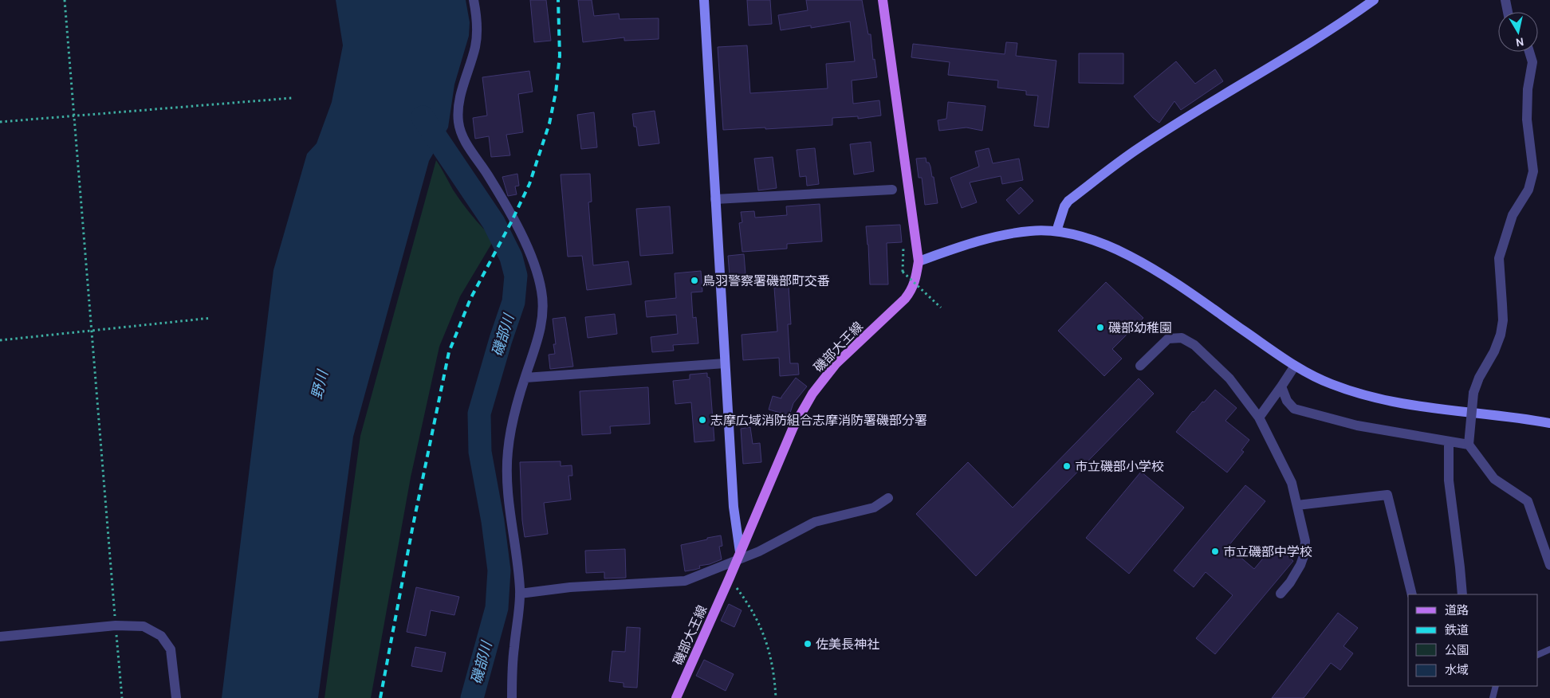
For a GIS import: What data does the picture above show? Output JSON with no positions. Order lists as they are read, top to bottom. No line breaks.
{"streets":{"main road":["磯部大王線"]},"water":["磯部川","野川"],"places":["鳥羽警察署磯部町交番","磯部幼稚園","志摩広域消防組合志摩消防署磯部分署","市立磯部小学校","市立磯部中学校","佐美長神社"],"legend":["道路","鉄道","公園","水域"],"north":"bottom"}
